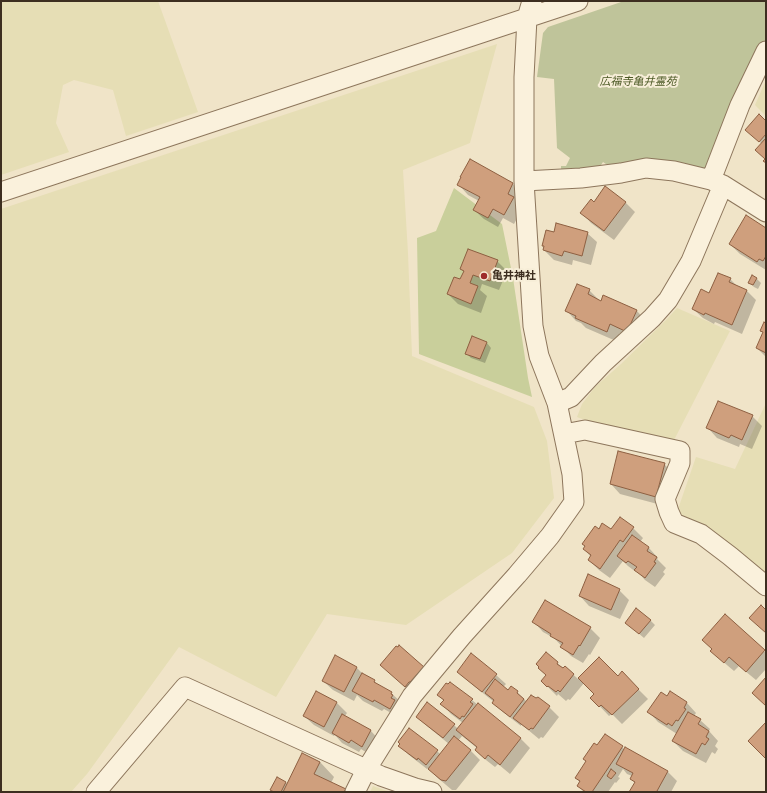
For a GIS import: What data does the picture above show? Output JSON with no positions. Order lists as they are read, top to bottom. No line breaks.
{"parks":["広福寺亀井霊苑"],"places":["亀井神社"]}
